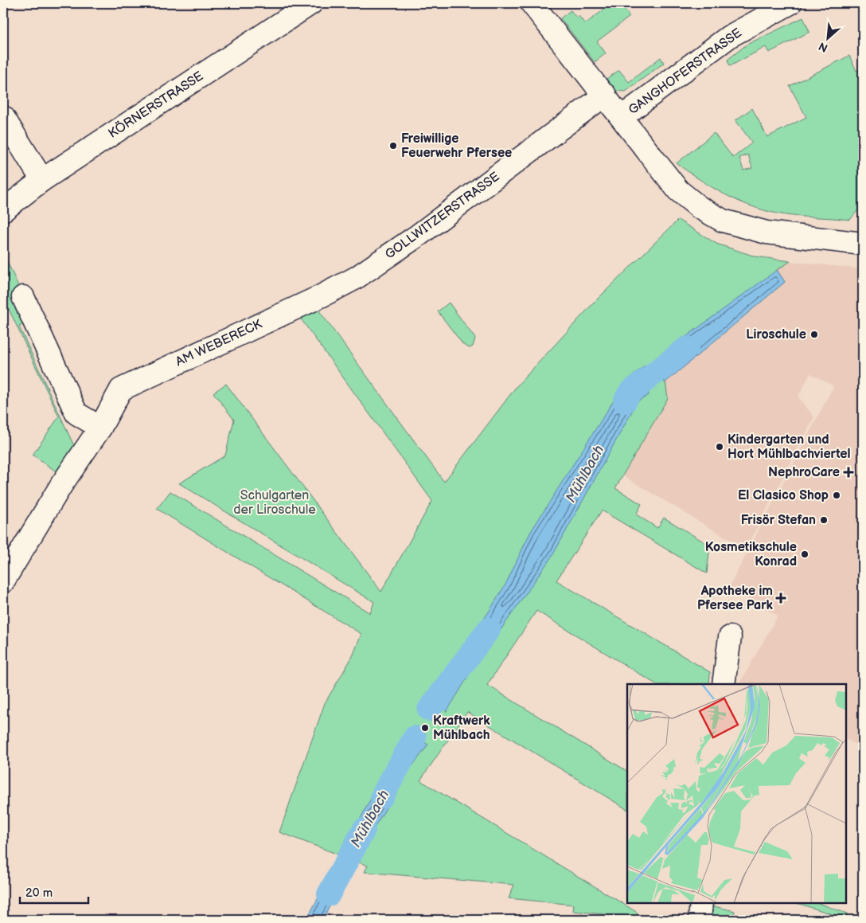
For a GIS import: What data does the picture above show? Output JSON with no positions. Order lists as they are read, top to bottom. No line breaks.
{"streets":{"street":["GANGHOFERSTRASSE","KÖRNERSTRASSE","GOLLWITZERSTRASSE","AM WEBERECK"]},"crossings":[["GOLLWITZERSTRASSE","AM WEBERECK"]],"water":["Mühlbach"],"parks":["Schulgarten der Liroschule"],"places":{"other":["Freiwillige Feuerwehr Pfersee","Liroschule","Kindergarten und Hort Mühlbachviertel","El Clasico Shop","Frisör Stefan","Kosmetikschule Konrad","Kraftwerk Mühlbach"],"health":["NephroCare","Apotheke im Pfersee Park"]},"scale_bar":"20 m","north":"bottom left"}
